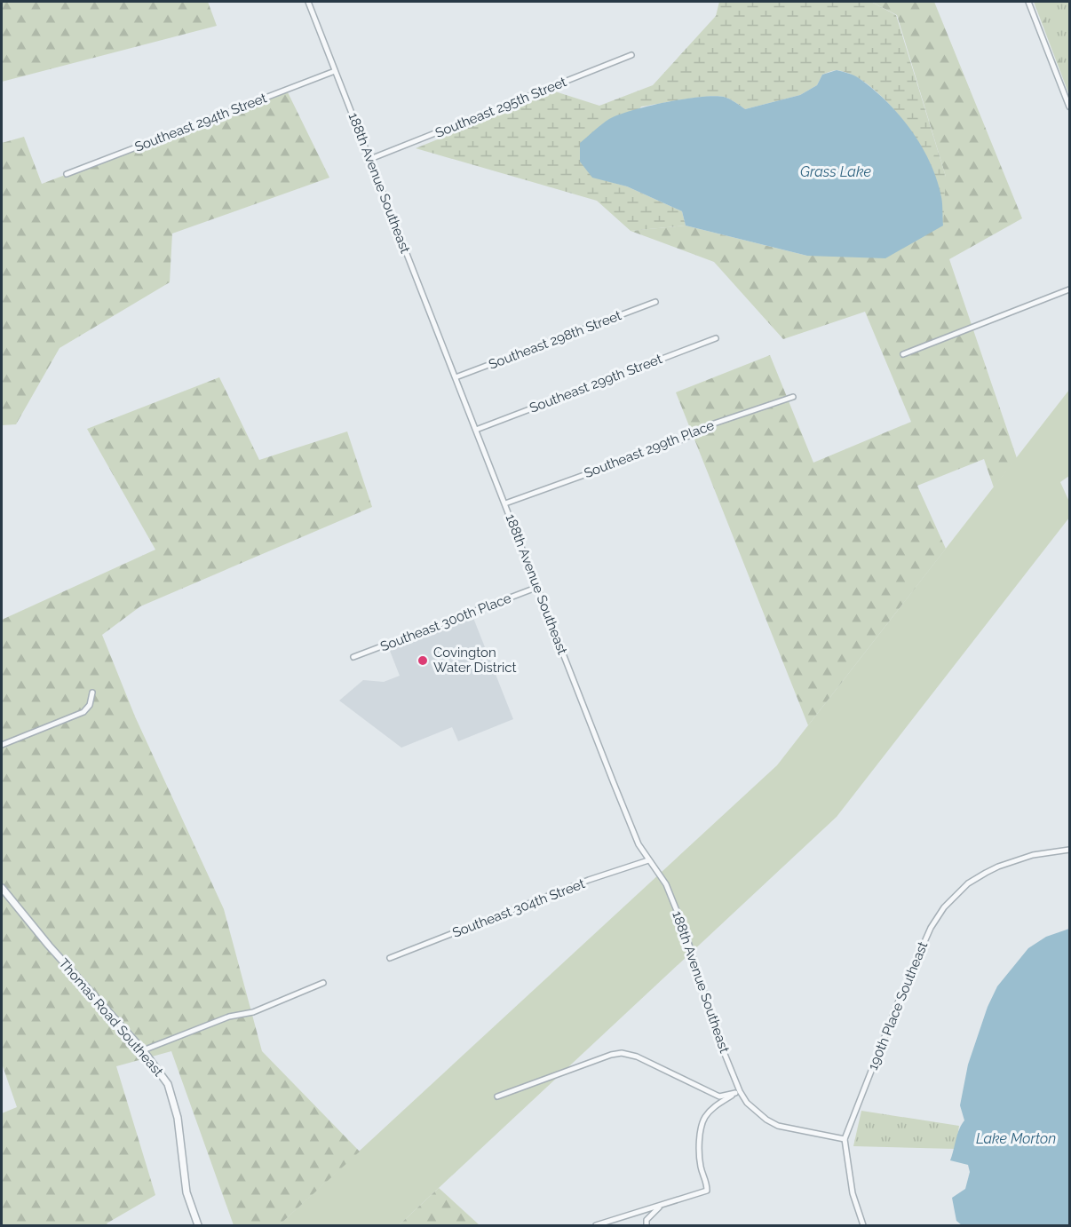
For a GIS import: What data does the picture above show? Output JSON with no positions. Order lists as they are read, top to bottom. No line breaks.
{"streets":{"street":["Southeast 295th Street","Southeast 294th Street","188th Avenue Southeast","Southeast 298th Street","Southeast 299th Street","Southeast 299th Place","Southeast 300th Place","Southeast 304th Street","190th Place Southeast","Thomas Road Southeast"]},"crossings":[["Southeast 295th Street","188th Avenue Southeast"],["Southeast 294th Street","188th Avenue Southeast"],["188th Avenue Southeast","Southeast 298th Street"],["188th Avenue Southeast","Southeast 299th Street"],["188th Avenue Southeast","Southeast 299th Place"],["188th Avenue Southeast","Southeast 300th Place"],["188th Avenue Southeast","Southeast 304th Street"],["188th Avenue Southeast","190th Place Southeast"]],"water":["Grass Lake","Lake Morton"],"places":["Covington Water District"]}
